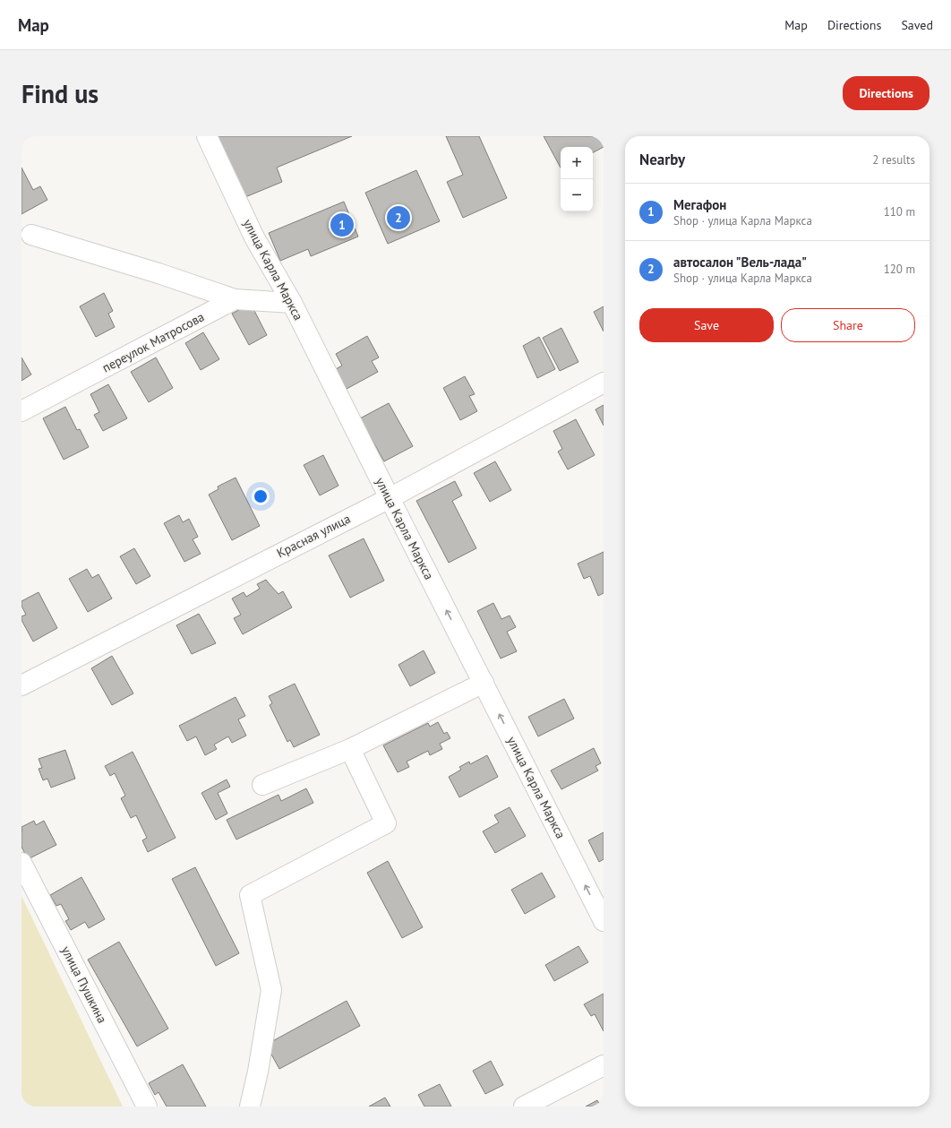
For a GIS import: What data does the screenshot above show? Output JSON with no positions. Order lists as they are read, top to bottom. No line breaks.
{"streets":{"street":["улица Карла Маркса","переулок Матросова","Красная улица","улица Пушкина"]},"crossings":[["улица Карла Маркса","Красная улица"]],"one_way":["улица Карла Маркса"],"page":{"header":"Map","nav":["Map","Directions","Saved"],"buttons":["Directions",["Save","Share"]],"title":"Find us","heading":["Nearby","2 results"],"map_buttons":["+","−"],"list":[{"mark":"1","name":"Мегафон","note":"Shop · улица Карла Маркса","value":"110 m"},{"mark":"2","name":"автосалон \"Вель-лада\"","note":"Shop · улица Карла Маркса","value":"120 m"}],"pins":["2","1"]}}
